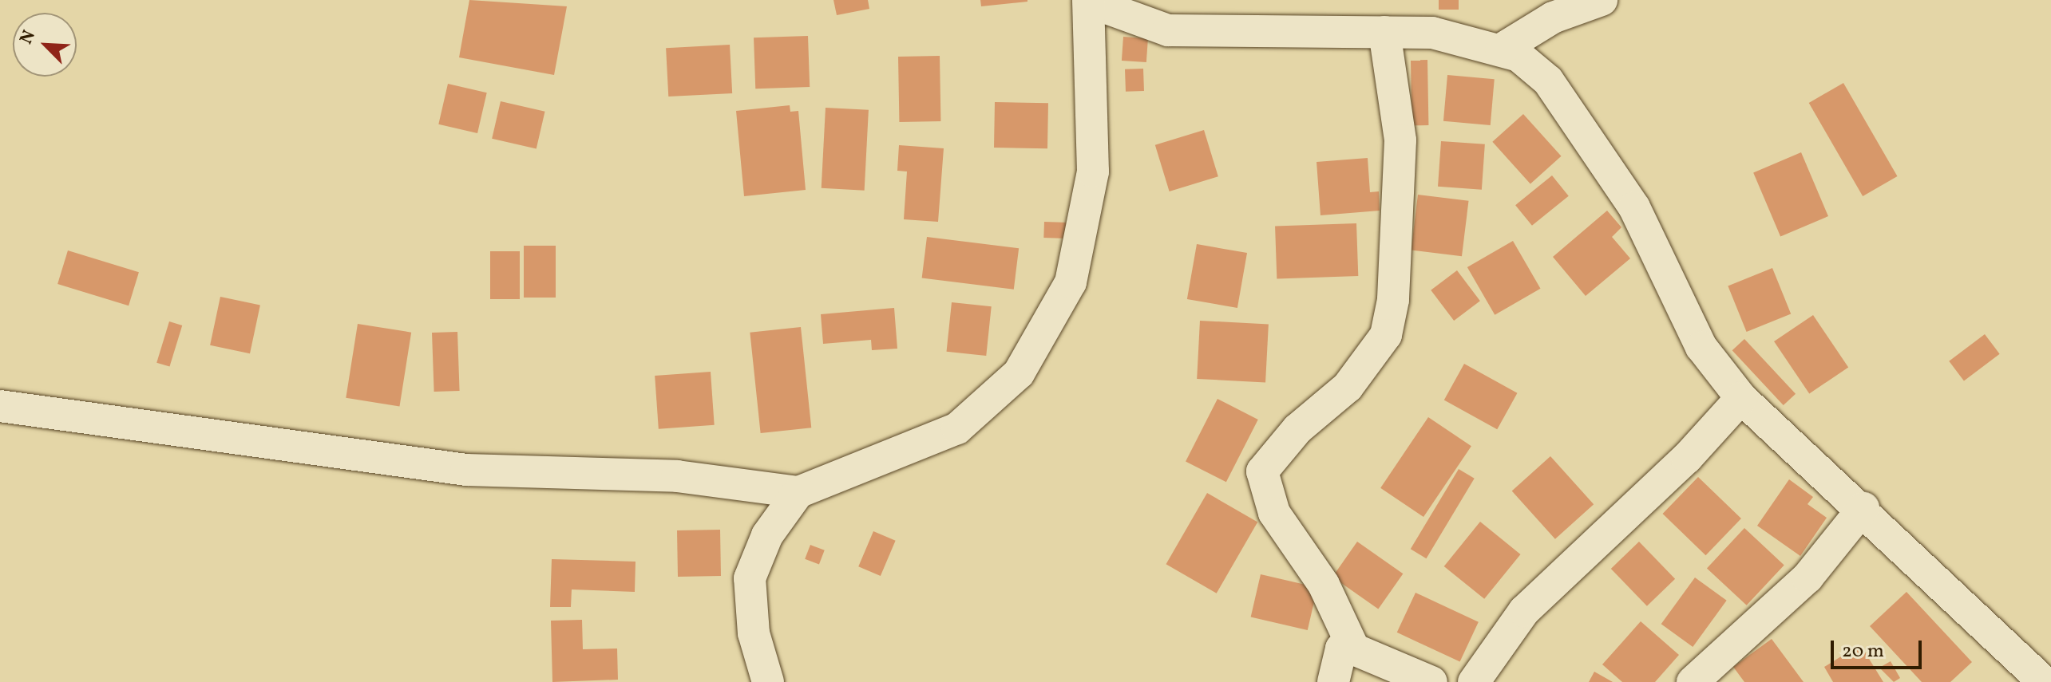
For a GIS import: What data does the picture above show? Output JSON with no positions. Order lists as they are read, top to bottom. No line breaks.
{"scale_bar":"20 m","north":"top left"}
